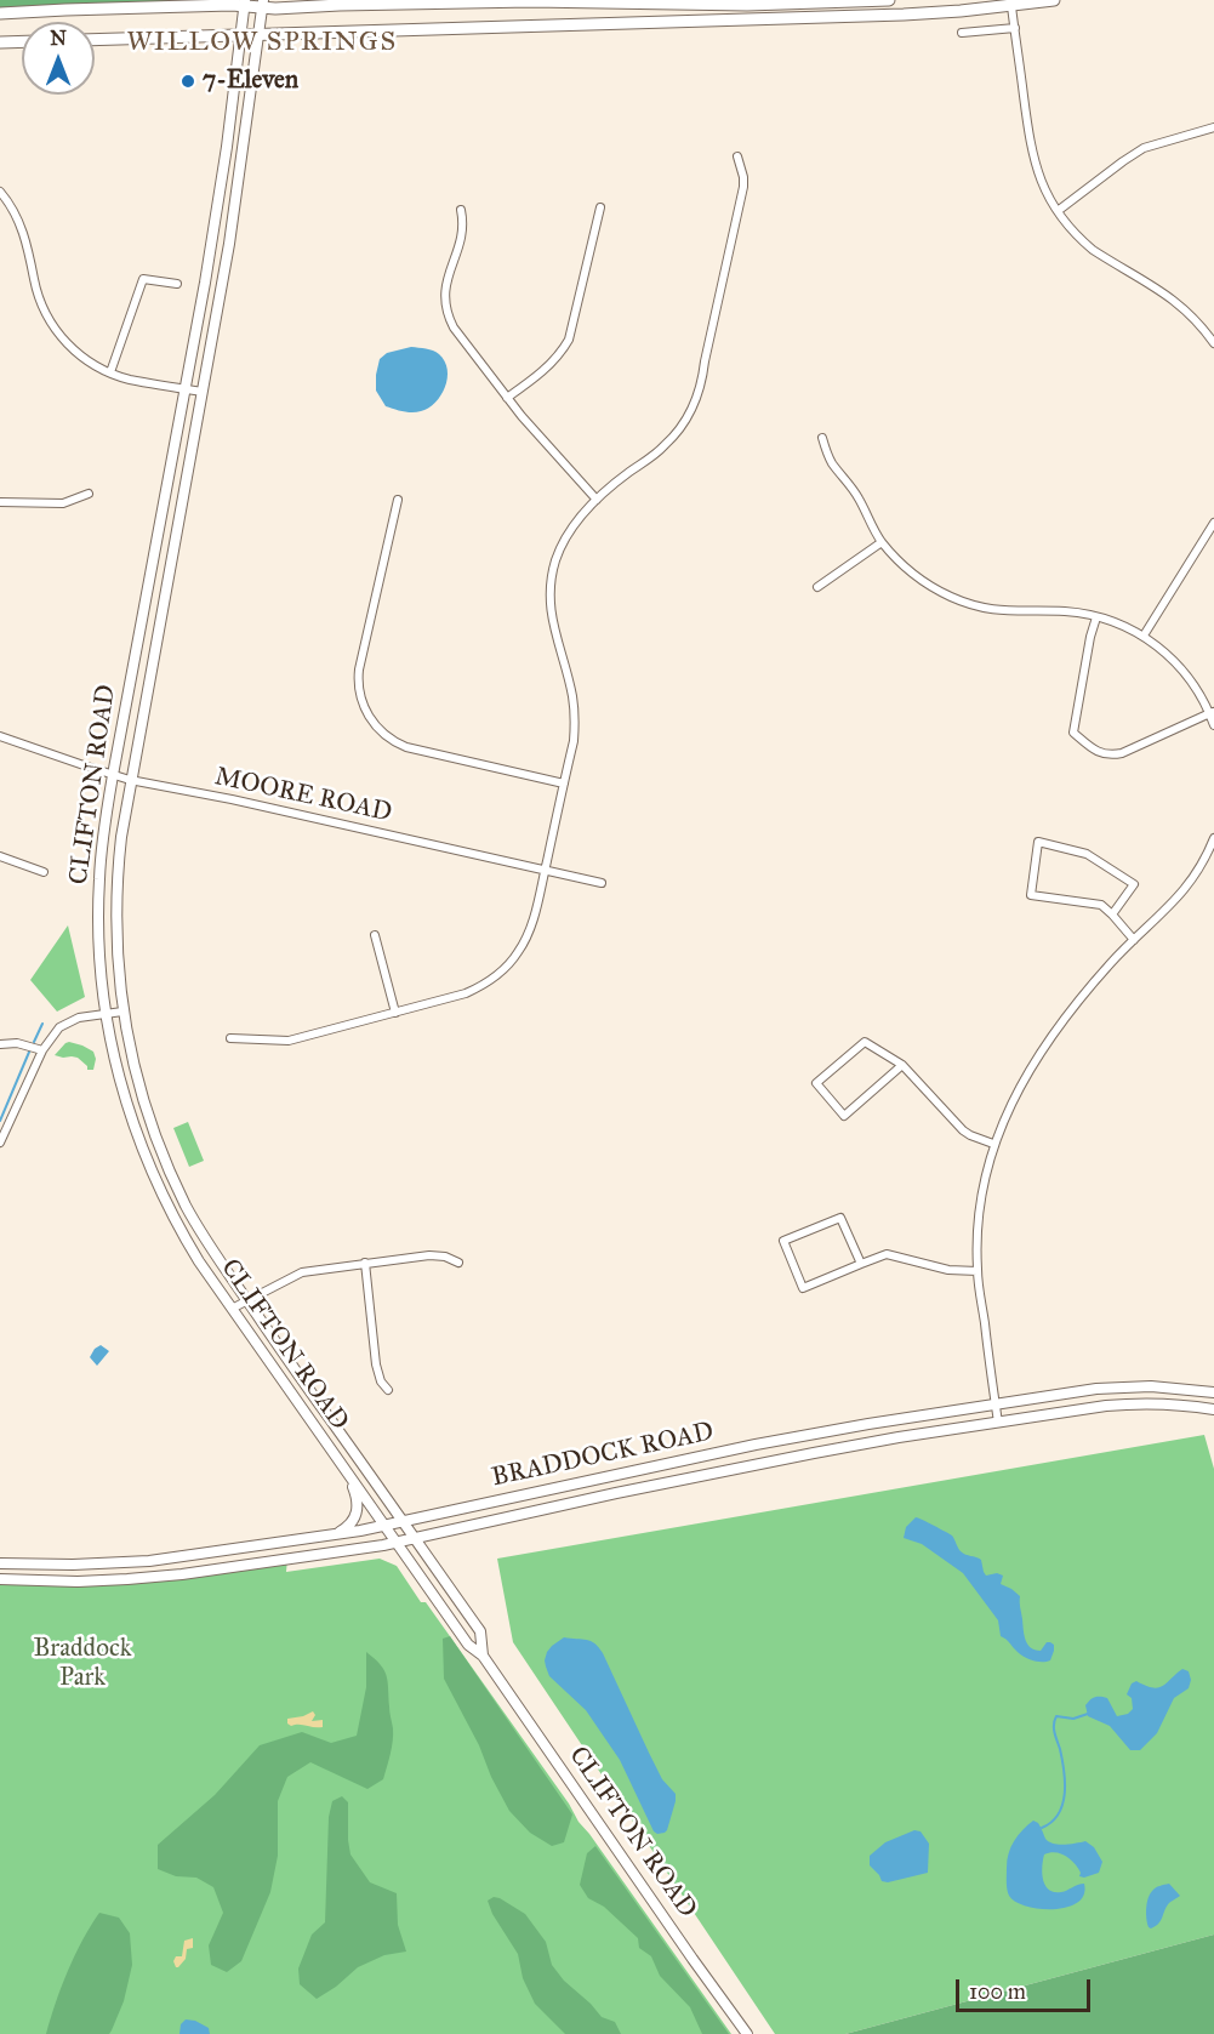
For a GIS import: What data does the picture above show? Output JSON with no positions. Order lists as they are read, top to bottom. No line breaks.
{"streets":{"main road":["CLIFTON ROAD","BRADDOCK ROAD"],"street":["MOORE ROAD"]},"crossings":[["CLIFTON ROAD","MOORE ROAD"],["CLIFTON ROAD","BRADDOCK ROAD"]],"districts":["WILLOW SPRINGS"],"parks":["Braddock Park"],"places":["7-Eleven"],"scale_bar":"100 m","north":"top"}
